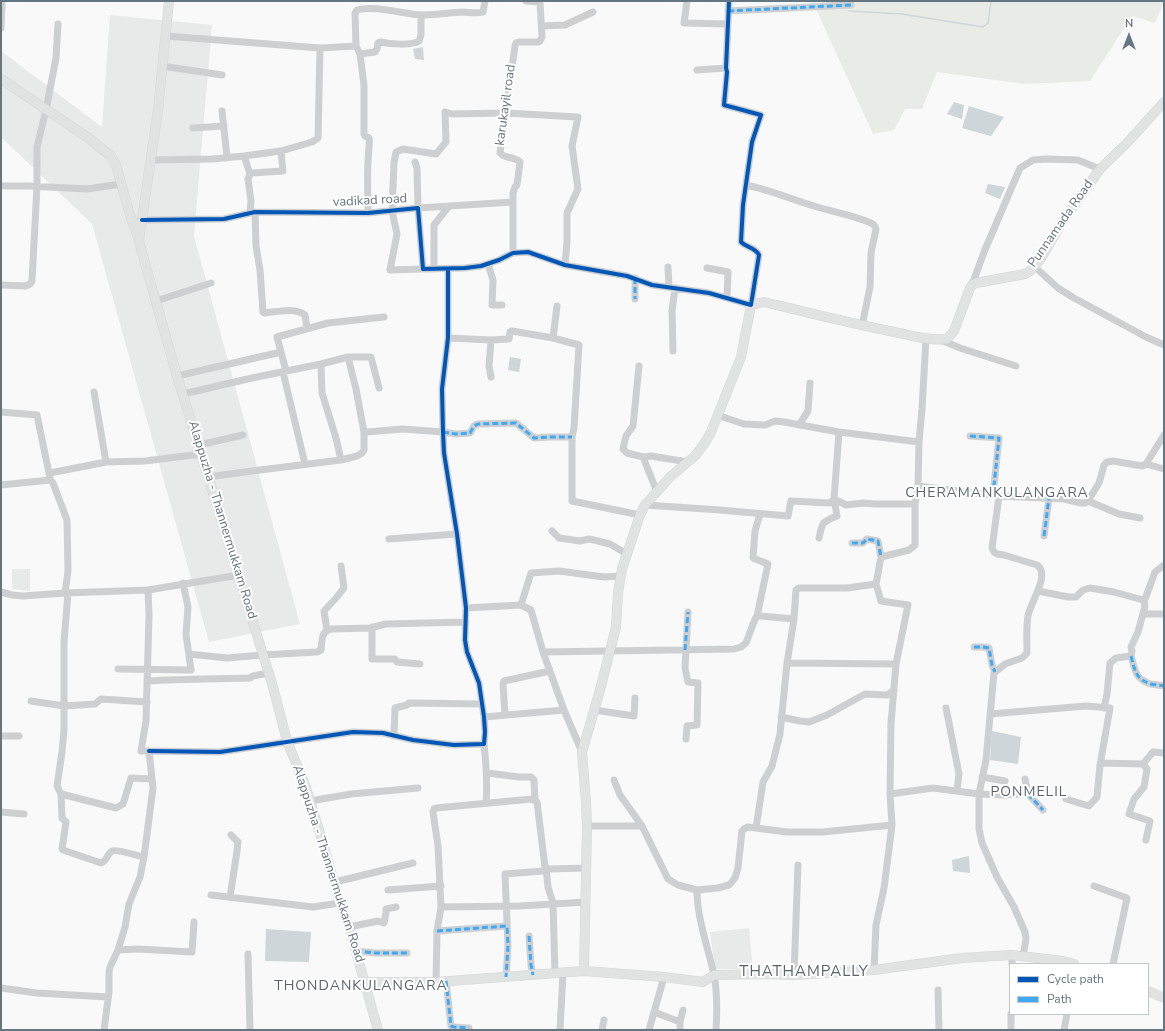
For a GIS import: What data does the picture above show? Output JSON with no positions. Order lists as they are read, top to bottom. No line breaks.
{"streets":{"main road":["Punnamada Road","Alappuzha - Thannermukkam Road"],"street":["karukayil road","vadikad road"]},"crossings":[["vadikad road","Alappuzha - Thannermukkam Road"]],"districts":["CHERAMANKULANGARA","PONMELIL","THATHAMPALLY","THONDANKULANGARA"],"legend":["Cycle path","Path"],"north":"top"}
